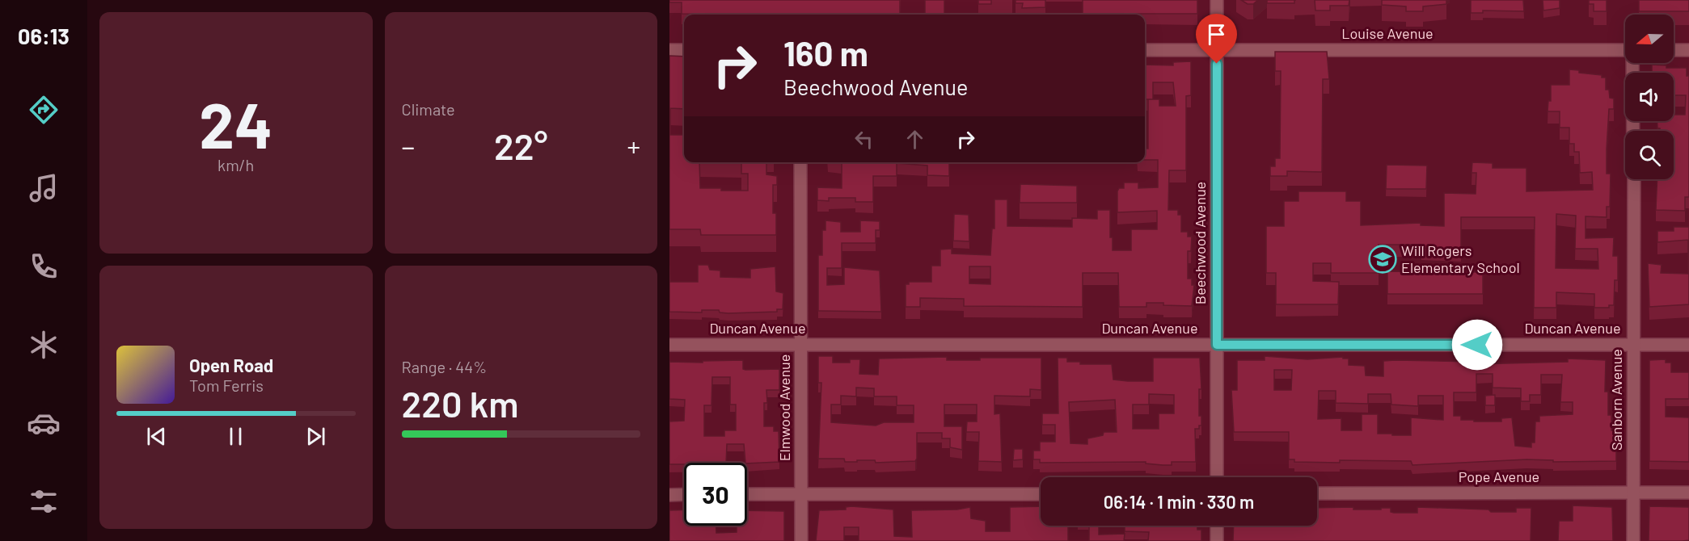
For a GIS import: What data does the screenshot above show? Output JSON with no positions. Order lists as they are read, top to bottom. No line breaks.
{"streets":{"street":["Louise Avenue","Beechwood Avenue","Duncan Avenue","Sanborn Avenue","Elmwood Avenue","Pope Avenue"]},"crossings":[["Louise Avenue","Beechwood Avenue"],["Beechwood Avenue","Duncan Avenue"],["Duncan Avenue","Sanborn Avenue"],["Duncan Avenue","Elmwood Avenue"],["Sanborn Avenue","Pope Avenue"]],"places":{"school or university":["Will Rogers Elementary School"]},"north":"left","page":{"tabs":"06:13","tile":[["24","km/h"],"Climate",["Range · 44%","220 km"]],"turn":["160 m","Beechwood Avenue"],"heat":["−","22°","+"],"song":["Open Road","Tom Ferris"],"limit":"30","trip":"06:14 · 1 min · 330 m"}}
